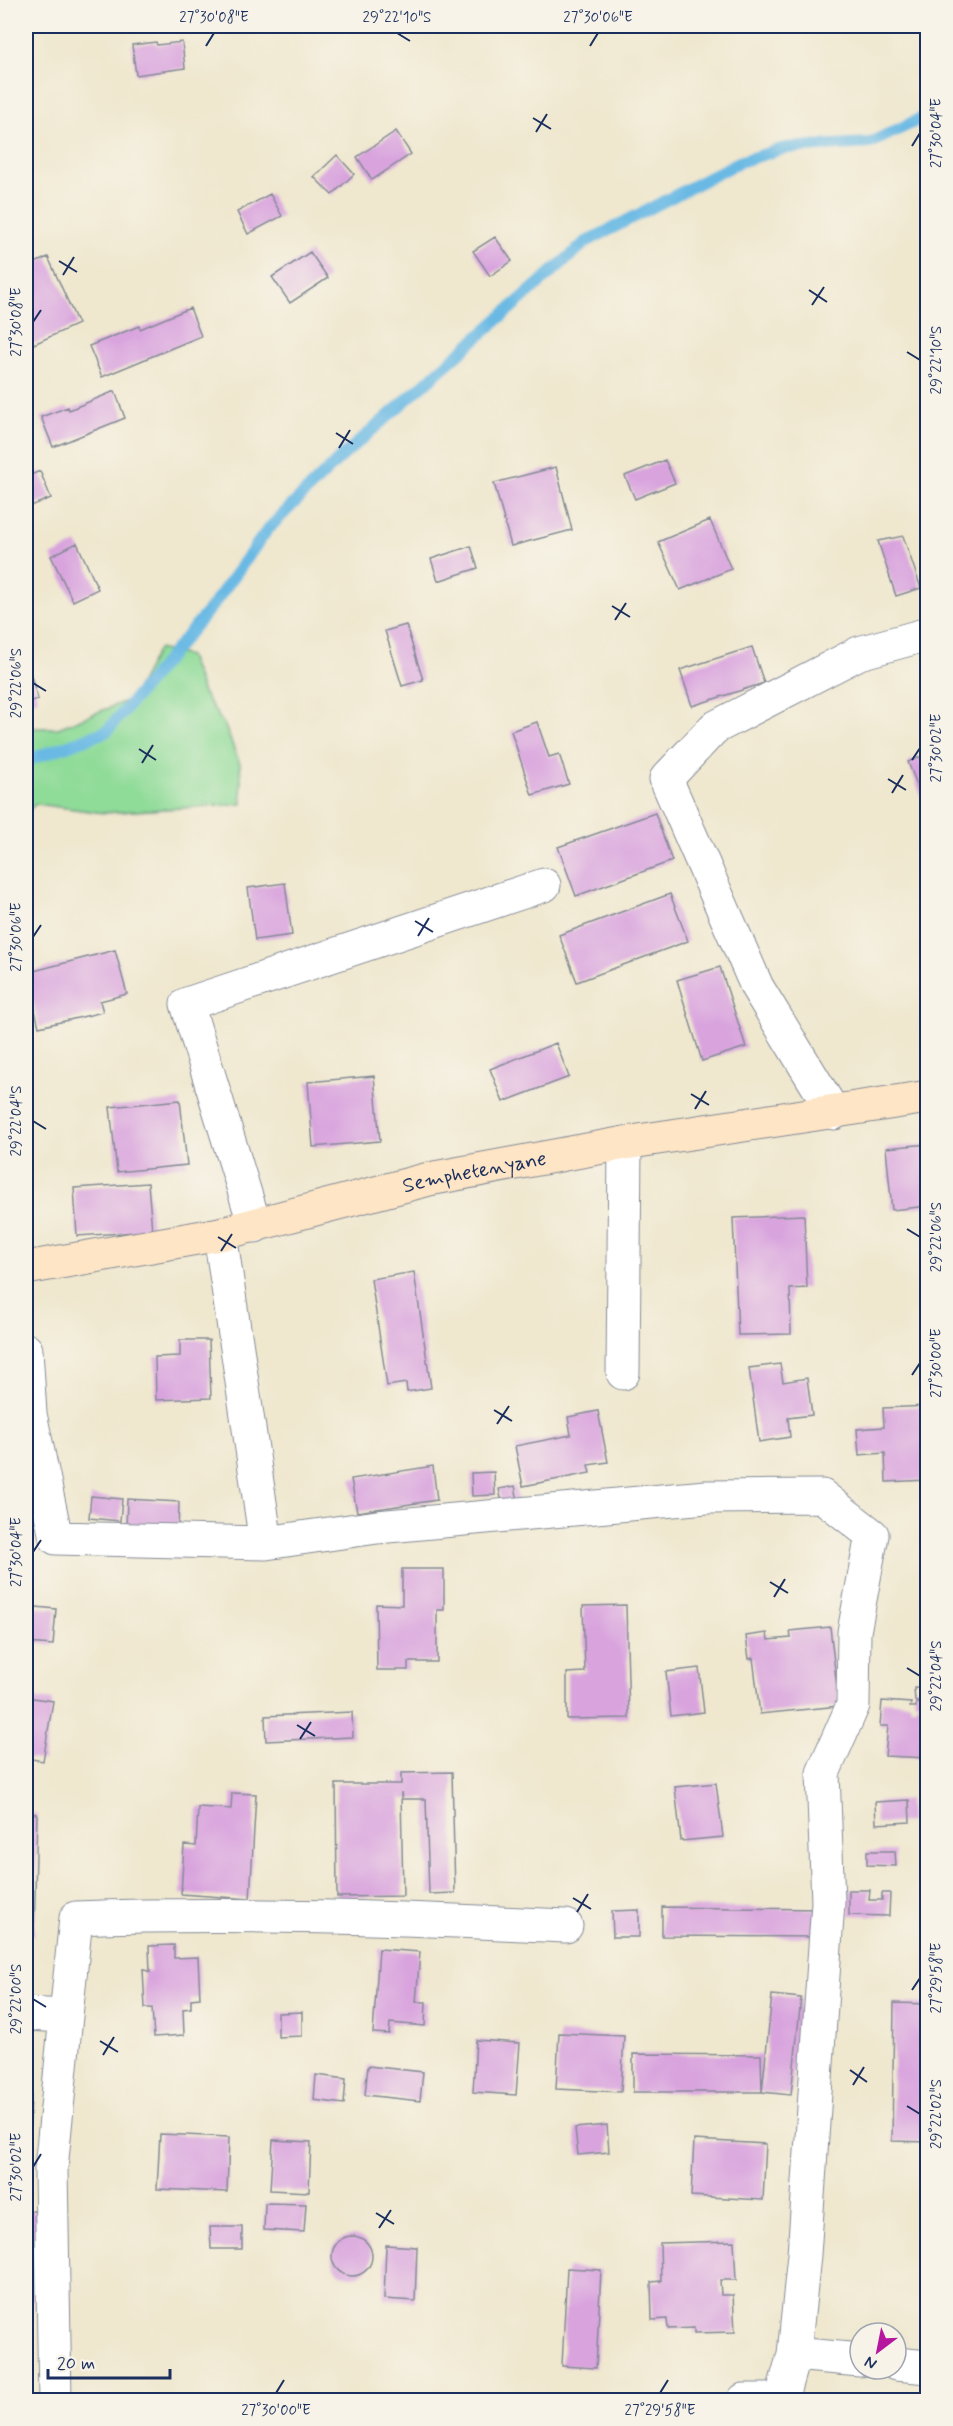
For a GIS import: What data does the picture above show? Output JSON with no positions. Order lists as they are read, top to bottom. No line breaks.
{"streets":{"main road":["Semphetenyane"]},"scale_bar":"20 m","north":"bottom left","coordinates":["27°30'08\"E","29°22'10\"S","27°30'06\"E","27°30'04\"E","29°22'06\"S","27°30'02\"E","29°22'04\"S","27°30'00\"E","27°29'58\"E","29°22'00\"S","29°22'02\"S"]}
